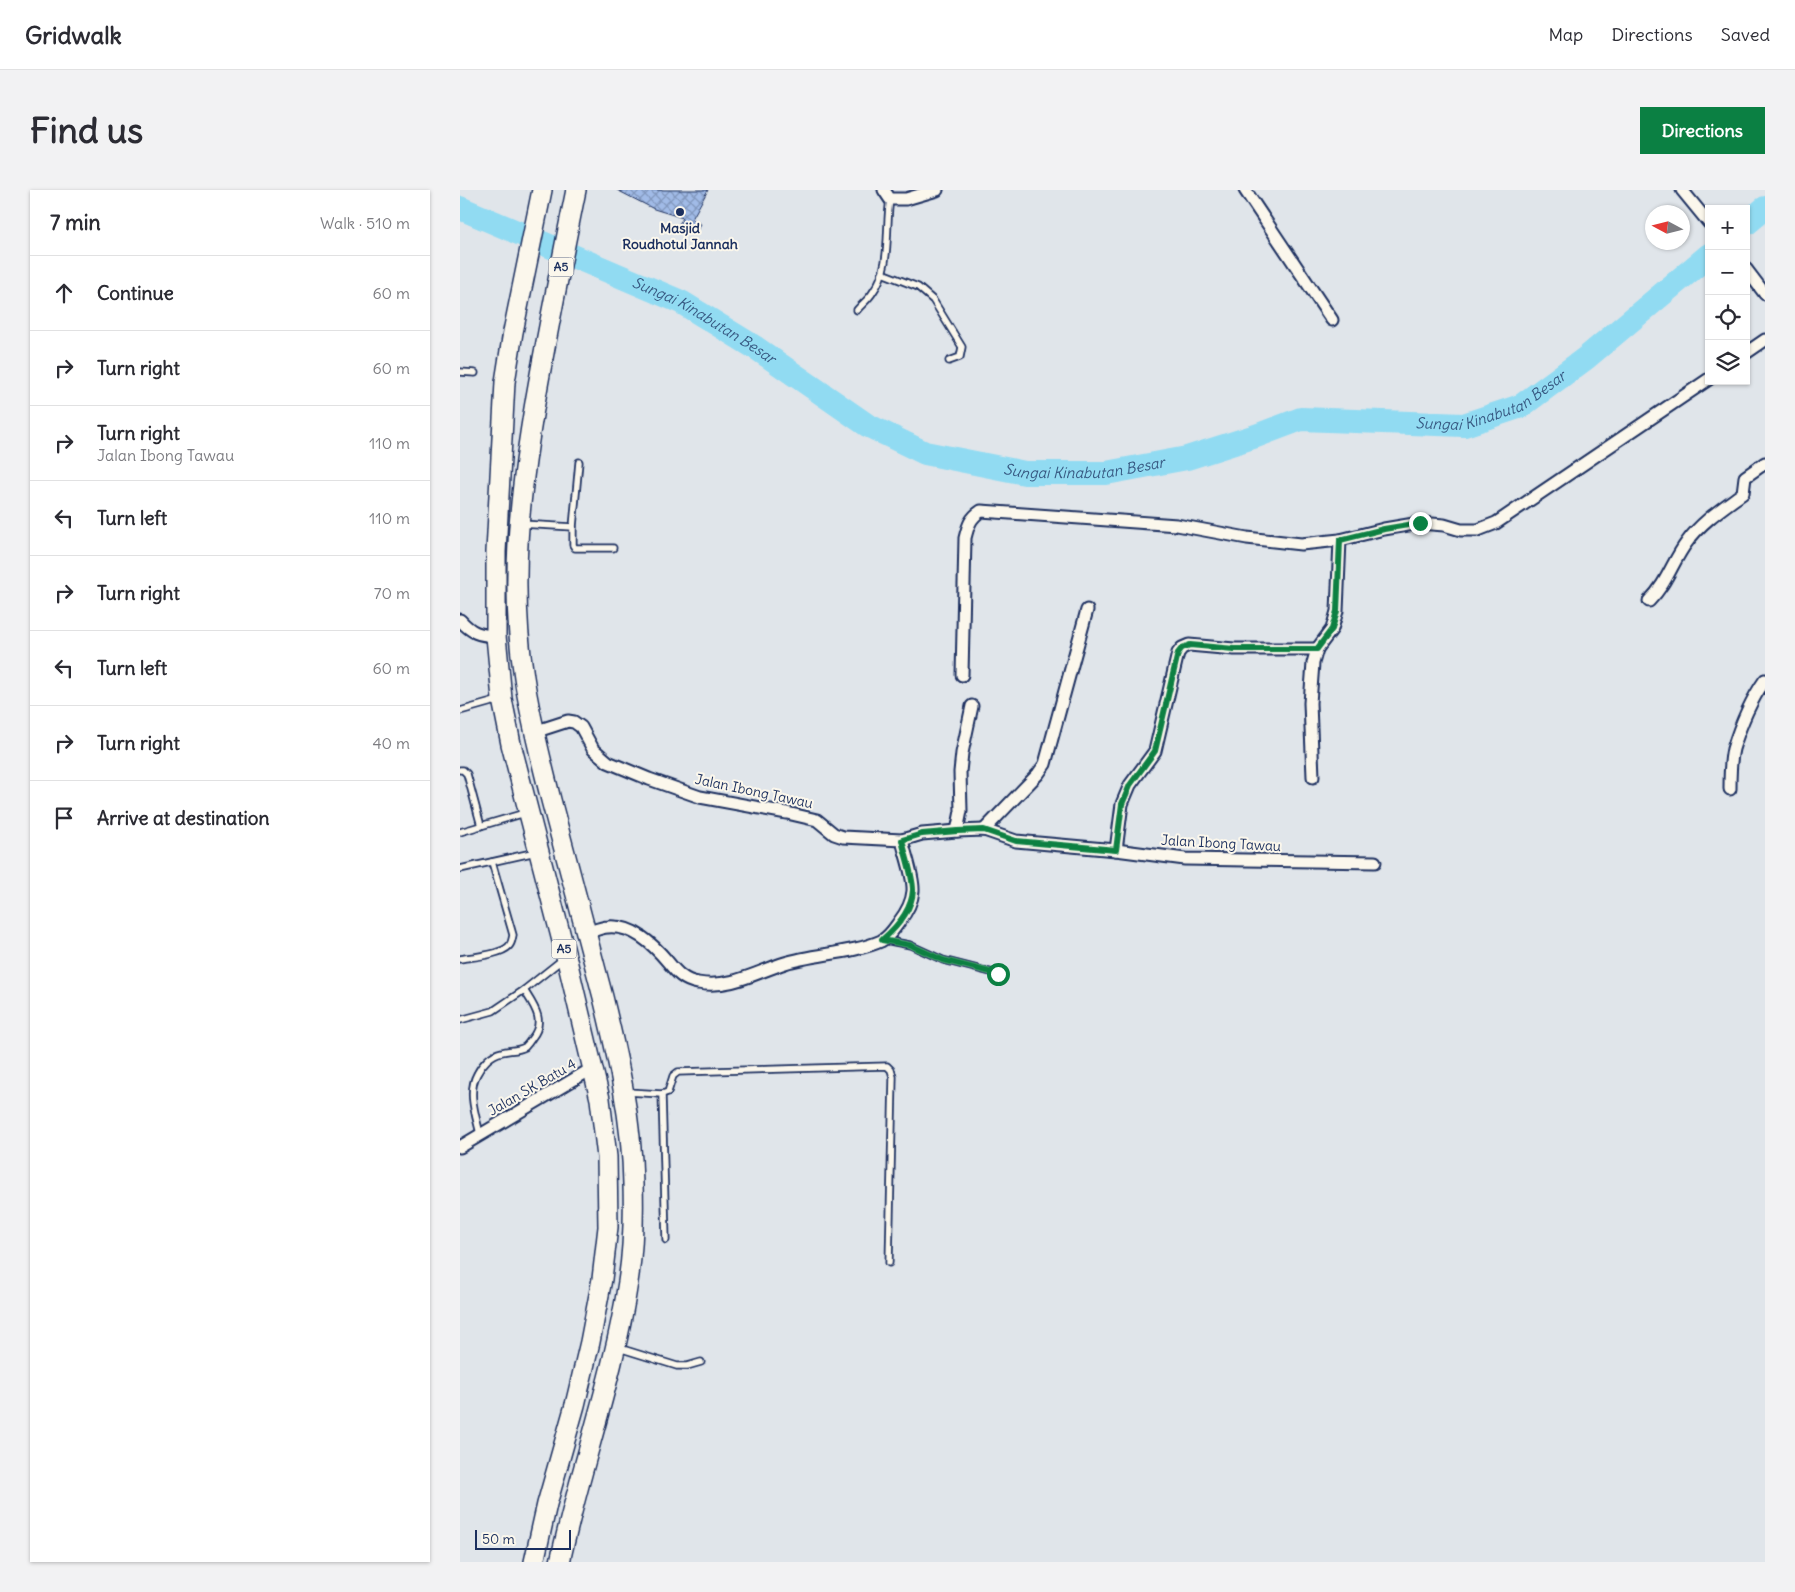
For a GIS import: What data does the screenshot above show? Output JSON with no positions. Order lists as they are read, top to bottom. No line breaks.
{"streets":{"highway":["A5"],"street":["Jalan Ibong Tawau","Jalan SK Batu 4"]},"crossings":[["A5","Jalan Ibong Tawau"],["A5","Jalan SK Batu 4"]],"water":["Sungai Kinabutan Besar"],"places":["Masjid Roudhotul Jannah"],"scale_bar":"50 m","north":"left","page":{"header":"Gridwalk","nav":["Map","Directions","Saved"],"buttons":"Directions","title":"Find us","heading":["7 min","Walk · 510 m"],"map_buttons":["+","−"],"list":[["Continue","60 m"],["Turn right","60 m"],["Turn right","Jalan Ibong Tawau","110 m"],["Turn left","110 m"],["Turn right","70 m"],["Turn left","60 m"],["Turn right","40 m"],"Arrive at destination"],"scale":"50 m"}}
